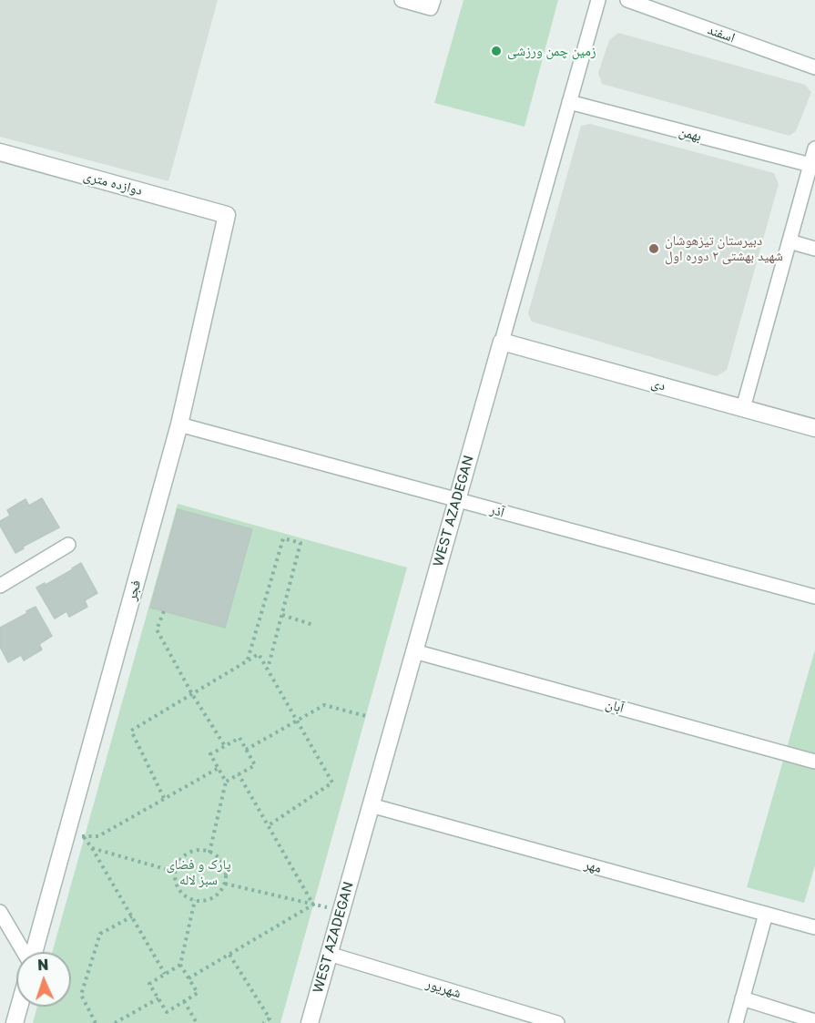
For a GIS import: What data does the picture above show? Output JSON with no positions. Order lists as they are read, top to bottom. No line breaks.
{"streets":{"street":["اسفند","بهمن","دوازده متری","دی","WEST AZADEGAN","آذر","فجر","آبان","مهر","شهریور"]},"crossings":[["بهمن","WEST AZADEGAN"],["دوازده متری","فجر"],["دی","WEST AZADEGAN"],["WEST AZADEGAN","آذر"],["WEST AZADEGAN","آبان"],["WEST AZADEGAN","مهر"],["WEST AZADEGAN","شهریور"],["آذر","فجر"]],"parks":["پارک و فضای سبز لاله"],"places":["زمین چمن ورزشی","دبیرستان تیزهوشان شهید بهشتی ۲ دوره اول"],"north":"top"}
